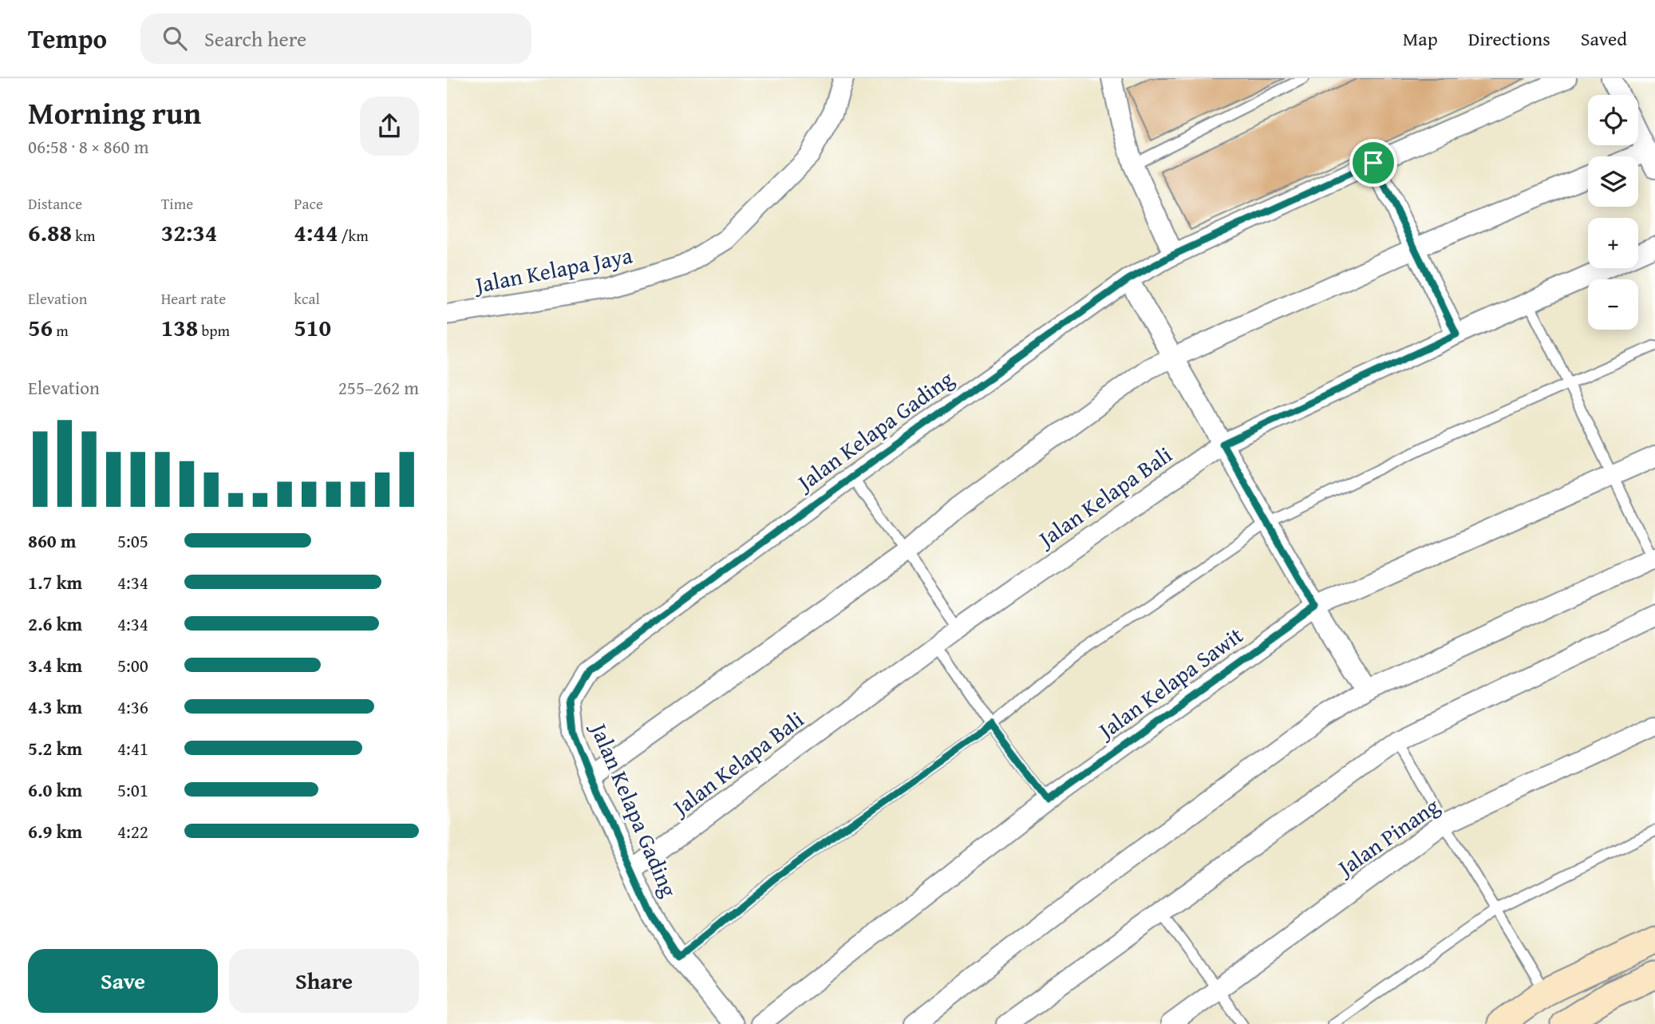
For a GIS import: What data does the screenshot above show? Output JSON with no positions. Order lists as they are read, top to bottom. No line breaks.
{"streets":{"street":["Jalan Kelapa Jaya","Jalan Kelapa Gading","Jalan Kelapa Bali","Jalan Kelapa Sawit","Jalan Pinang"]},"crossings":[["Jalan Kelapa Gading","Jalan Kelapa Bali"]],"page":{"header":"Tempo","search":"Search here","nav":["Map","Directions","Saved"],"heading":["Morning run","06:58 · 8 × 860 m"],"map_buttons":["+","−"],"stats":[["Distance","6.88 km"],["Time","32:34"],["Pace","4:44 /km"],["Elevation","56 m"],["Heart rate","138 bpm"],["kcal","510"]],"chart":["Elevation","255–262 m"],"list":[{"name":"860 m","note":"5:05"},{"name":"1.7 km","note":"4:34"},{"name":"2.6 km","note":"4:34"},{"name":"3.4 km","note":"5:00"},{"name":"4.3 km","note":"4:36"},{"name":"5.2 km","note":"4:41"},{"name":"6.0 km","note":"5:01"},{"name":"6.9 km","note":"4:22"}],"buttons":["Save","Share"]}}
